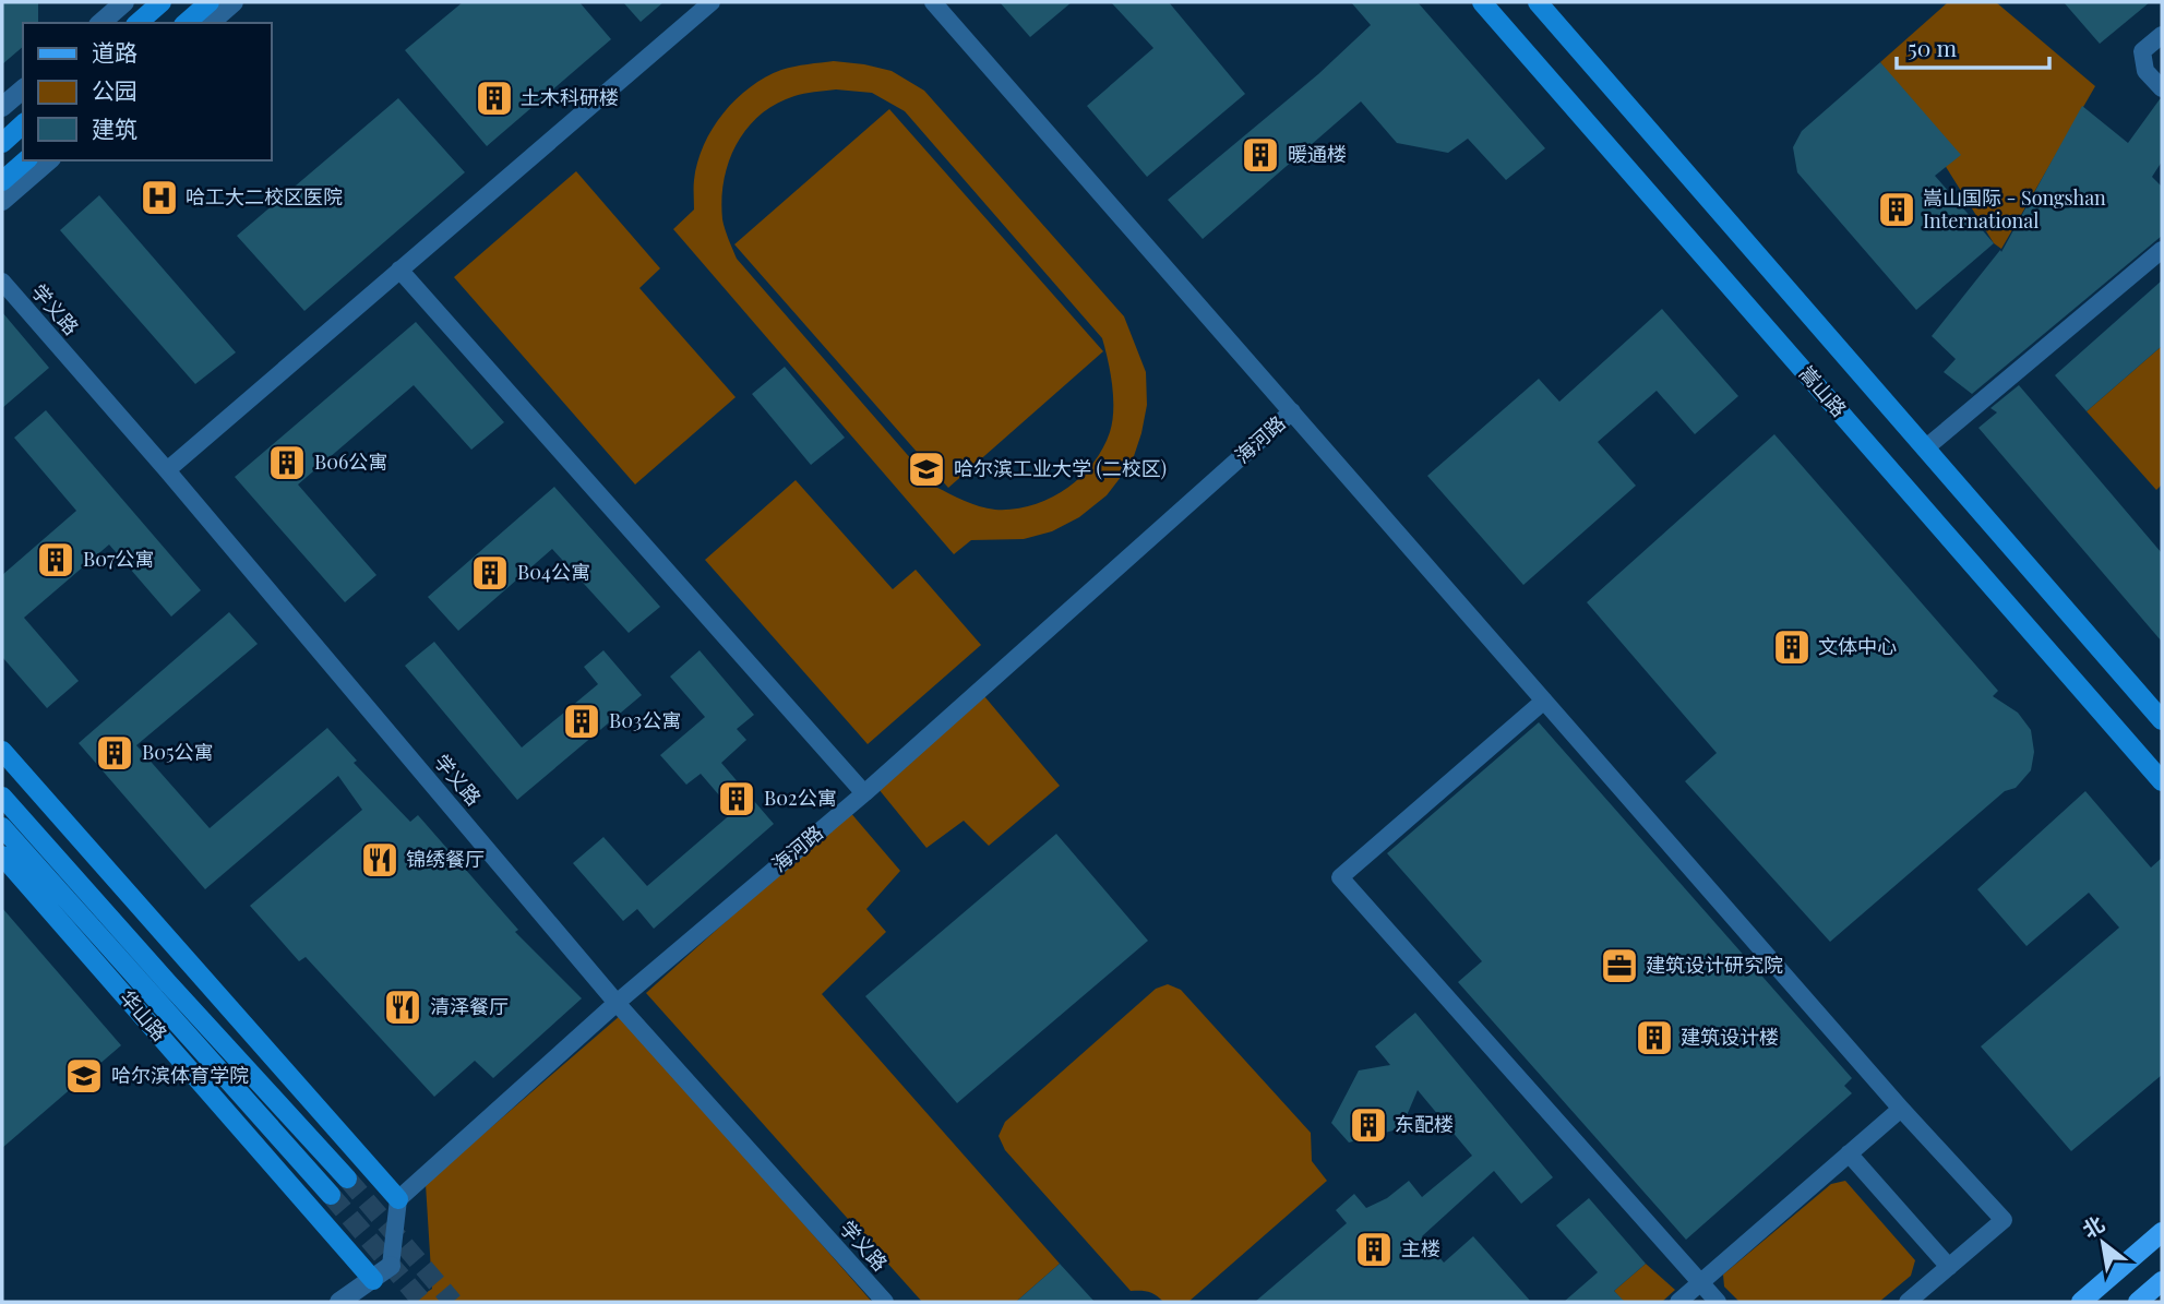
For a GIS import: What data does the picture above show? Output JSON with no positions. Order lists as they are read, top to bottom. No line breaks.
{"streets":{"main road":["嵩山路","华山路"],"street":["学义路","海河路"]},"crossings":[["学义路","海河路"]],"places":{"building":["土木科研楼","暖通楼","嵩山国际 - Songshan International","B06公寓","B07公寓","B04公寓","文体中心","B03公寓","B05公寓","B02公寓","建筑设计楼","东配楼","主楼"],"hospital":["哈工大二校区医院"],"school or university":["哈尔滨工业大学 (二校区)","哈尔滨体育学院"],"restaurant":["锦绣餐厅","清泽餐厅"],"office":["建筑设计研究院"]},"legend":["道路","公园","建筑"],"scale_bar":"50 m","north":"top left"}
